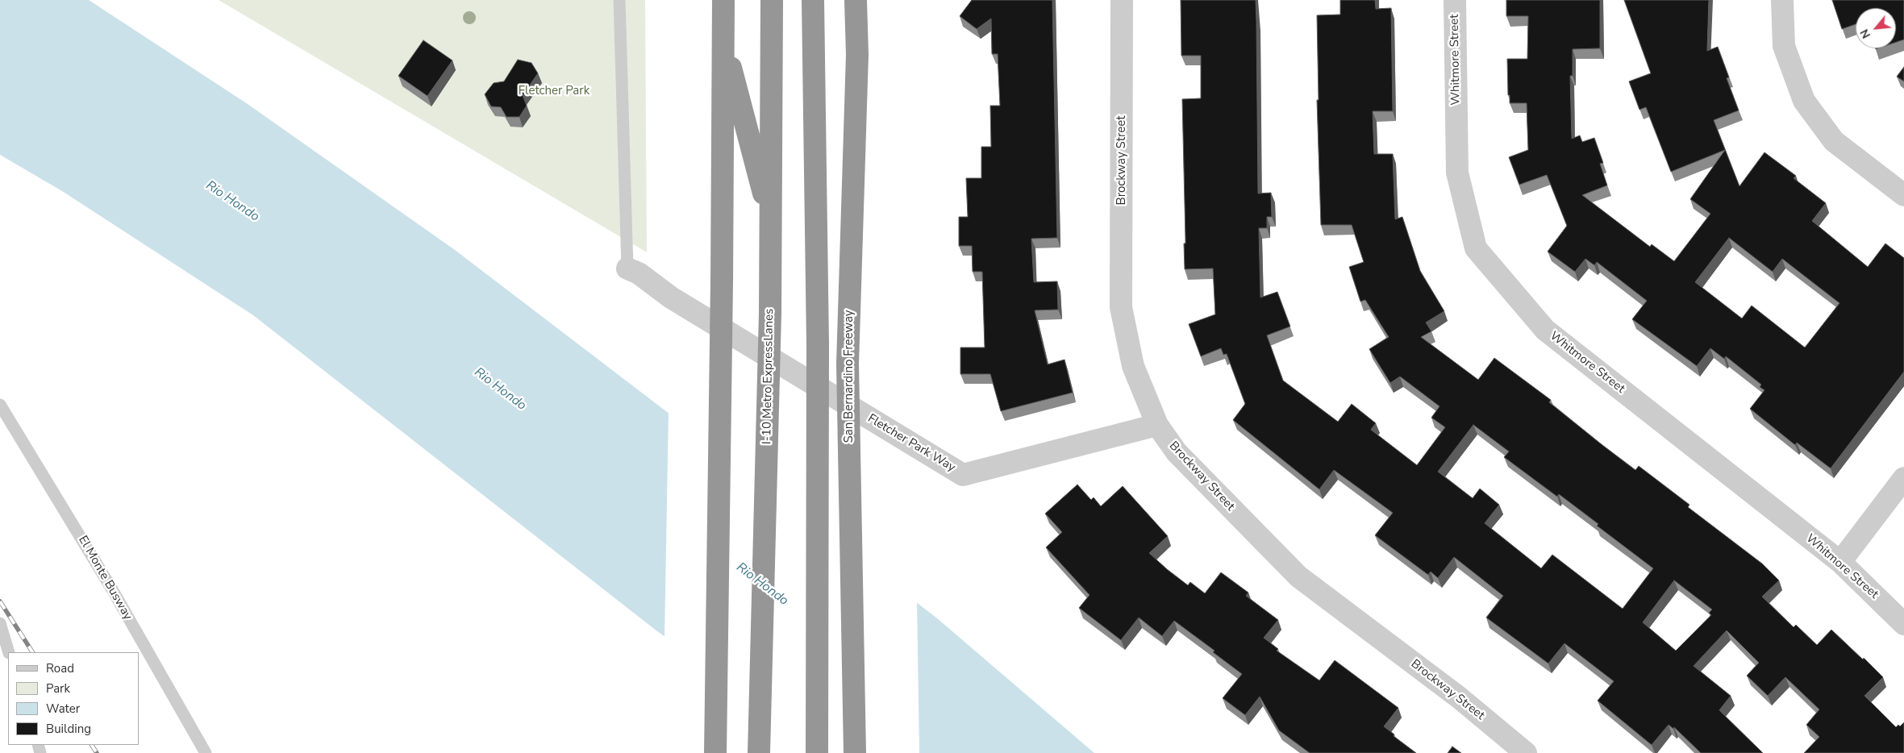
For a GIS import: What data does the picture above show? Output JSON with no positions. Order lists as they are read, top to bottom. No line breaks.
{"streets":{"highway":["I-10 Metro ExpressLanes","San Bernardino Freeway"],"street":["Whitmore Street","Brockway Street","Fletcher Park Way"],"lane":["El Monte Busway"]},"crossings":[["Brockway Street","Fletcher Park Way"]],"water":["Rio Hondo"],"parks":["Fletcher Park"],"legend":["Road","Park","Water","Building"],"north":"bottom left"}
